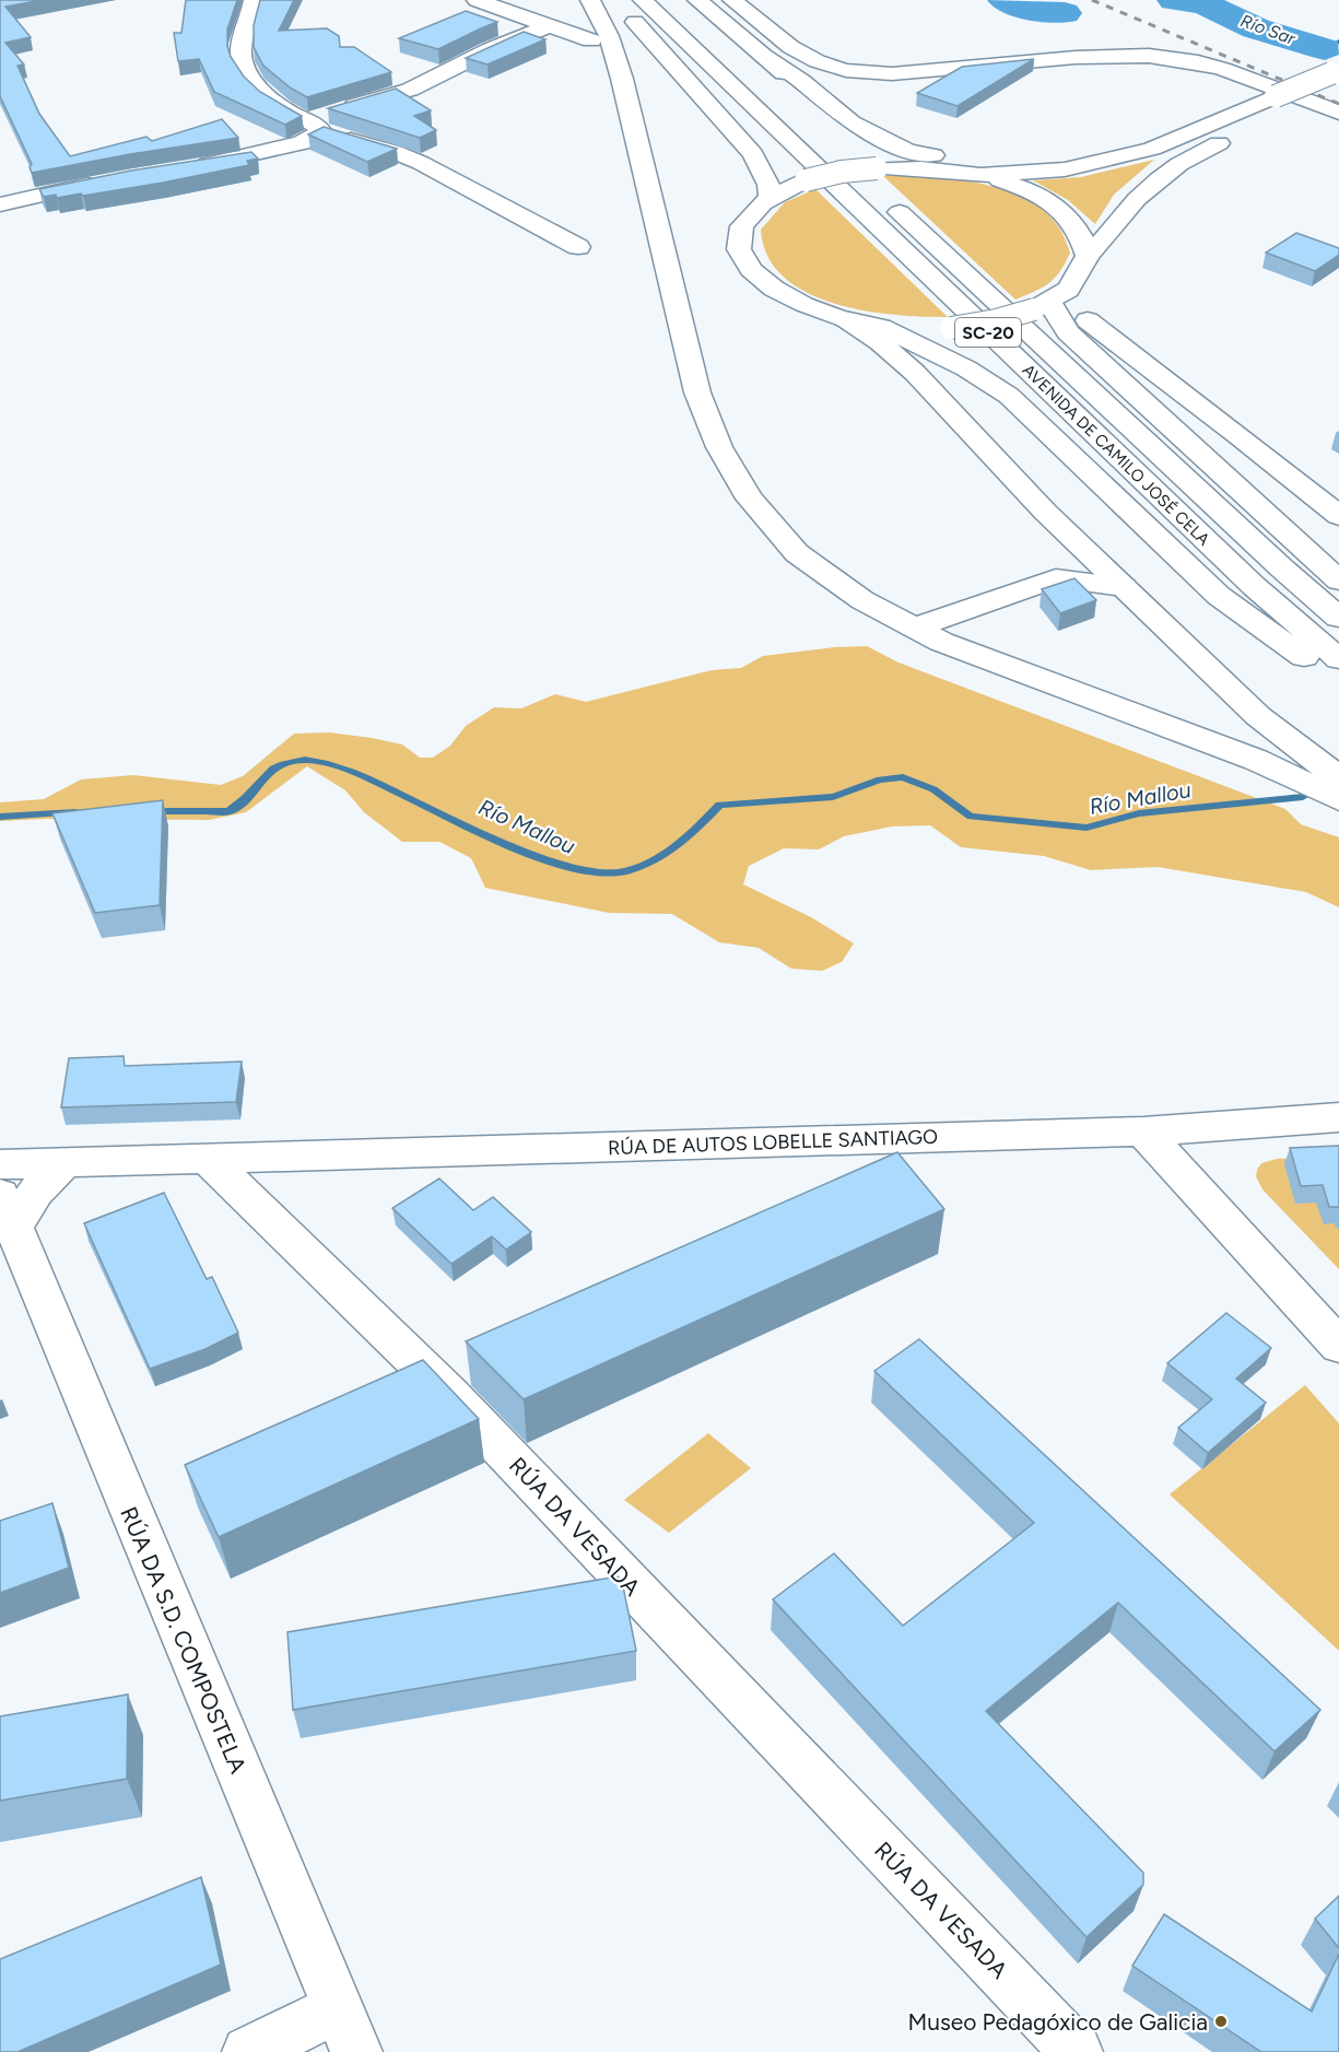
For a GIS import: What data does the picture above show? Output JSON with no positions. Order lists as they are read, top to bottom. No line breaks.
{"streets":{"main road":["SC-20","AVENIDA DE CAMILO JOSÉ CELA","RÚA DE AUTOS LOBELLE SANTIAGO","RÚA DA VESADA","RÚA DA S.D. COMPOSTELA"]},"crossings":[["RÚA DE AUTOS LOBELLE SANTIAGO","RÚA DA VESADA"]],"water":["Río Sar","Río Mallou"],"places":["Museo Pedagóxico de Galicia"]}
